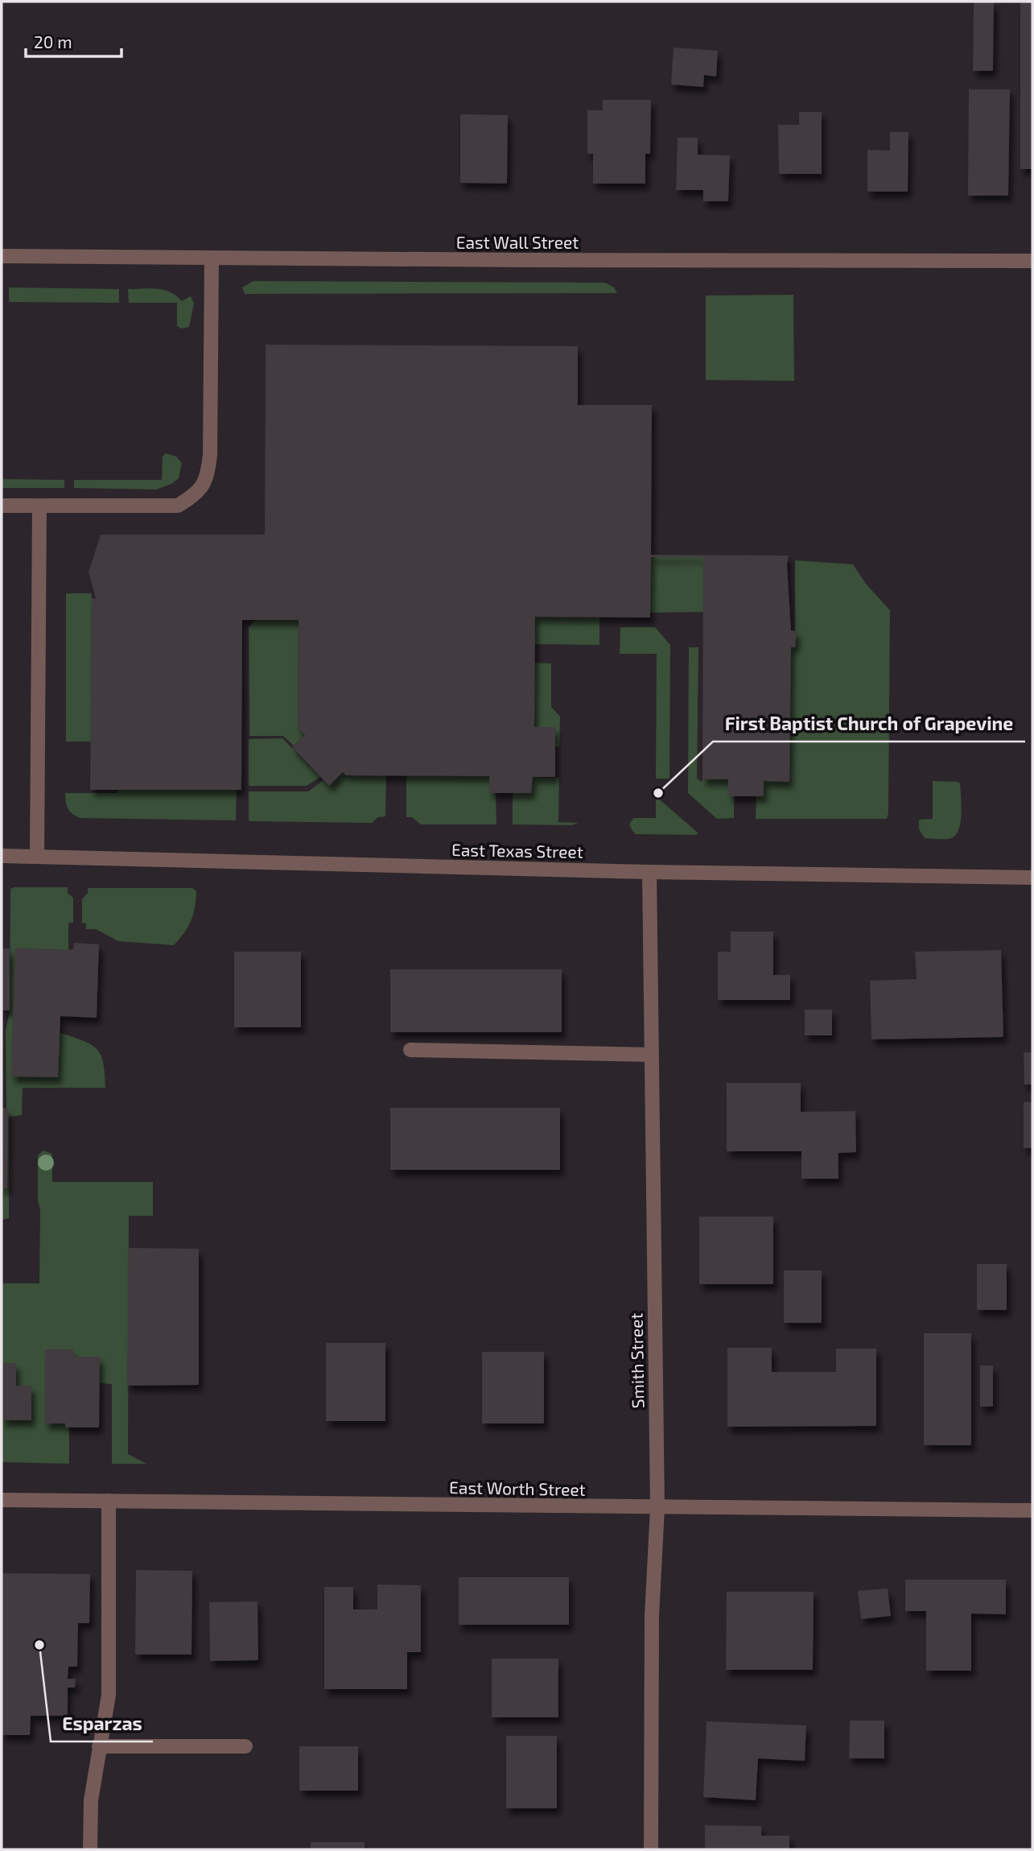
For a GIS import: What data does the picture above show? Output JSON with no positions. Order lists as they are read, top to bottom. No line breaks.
{"streets":{"street":["East Wall Street","East Texas Street","Smith Street","East Worth Street"]},"crossings":[["East Texas Street","Smith Street"],["Smith Street","East Worth Street"]],"places":["First Baptist Church of Grapevine","Esparzas"],"scale_bar":"20 m"}
